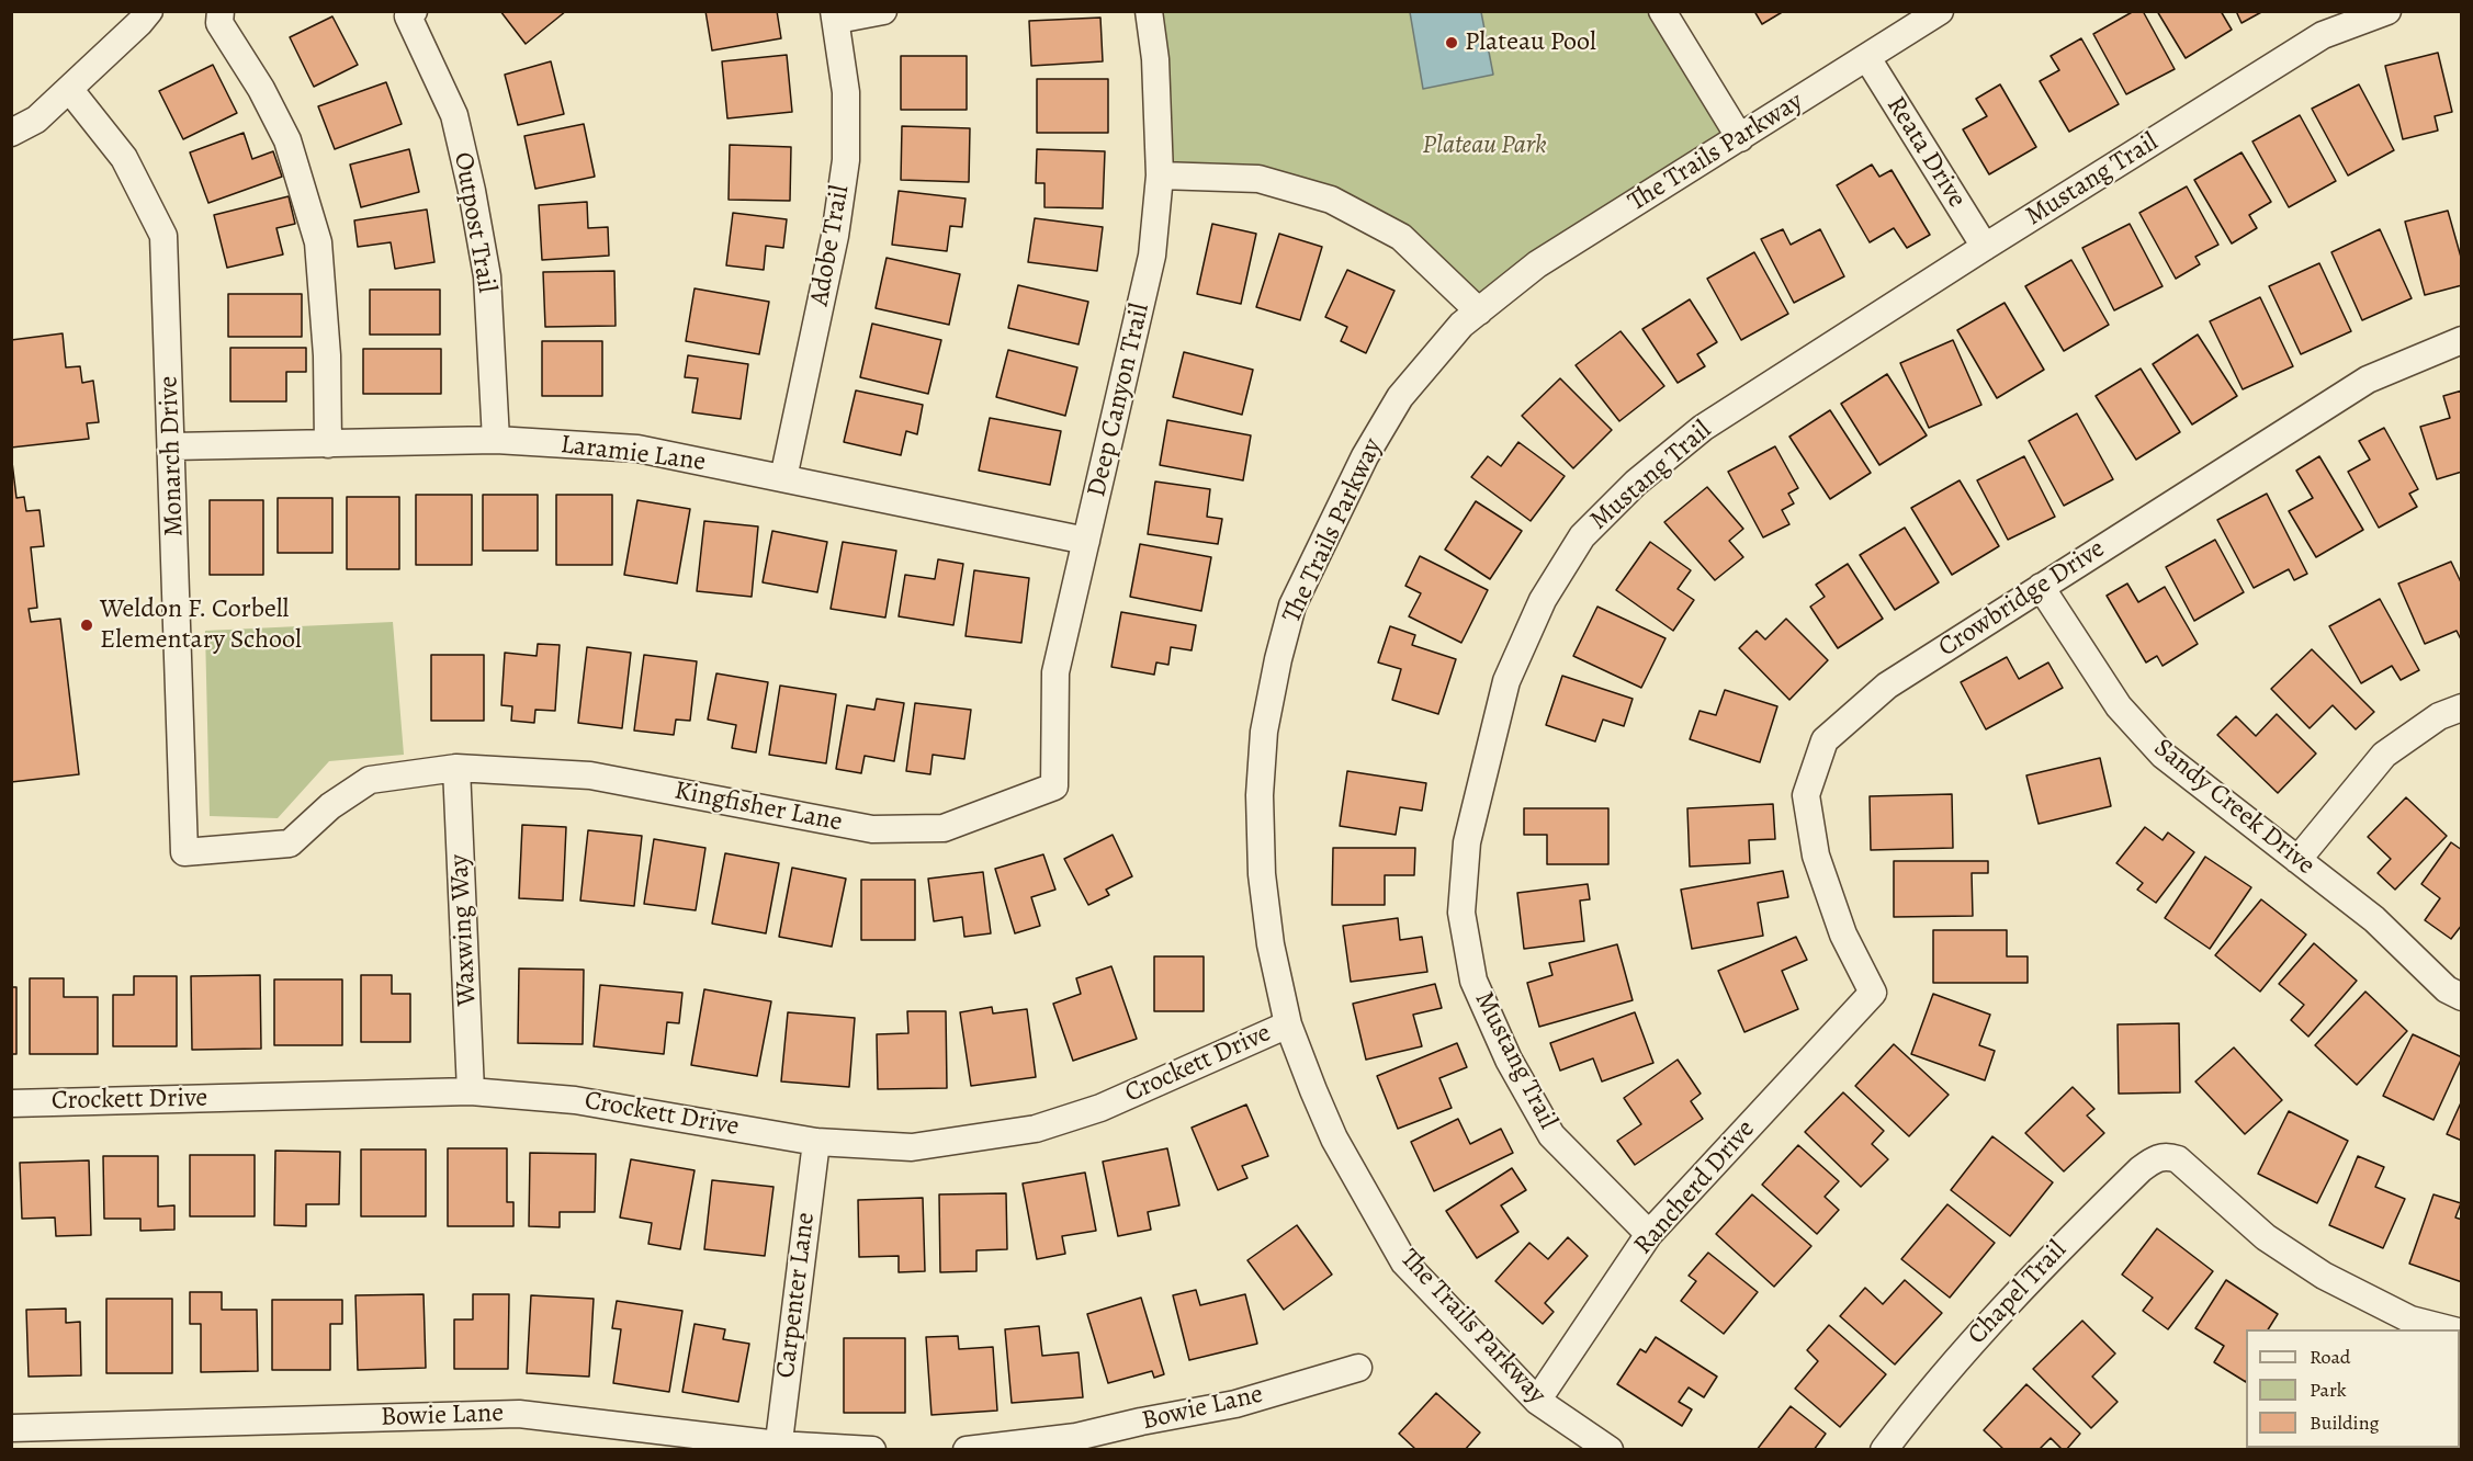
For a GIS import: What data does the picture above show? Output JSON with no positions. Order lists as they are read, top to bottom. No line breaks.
{"streets":{"street":["The Trails Parkway","Reata Drive","Mustang Trail","Outpost Trail","Adobe Trail","Deep Canyon Trail","Laramie Lane","Monarch Drive","Crowbridge Drive","Kingfisher Lane","Sandy Creek Drive","Waxwing Way","Crockett Drive","Rancherd Drive","Chapel Trail","Carpenter Lane","Bowie Lane"]},"crossings":[["The Trails Parkway","Reata Drive"],["The Trails Parkway","Crockett Drive"],["The Trails Parkway","Rancherd Drive"],["Reata Drive","Mustang Trail"],["Mustang Trail","Rancherd Drive"],["Outpost Trail","Laramie Lane"],["Adobe Trail","Laramie Lane"],["Deep Canyon Trail","Laramie Lane"],["Deep Canyon Trail","Kingfisher Lane"],["Laramie Lane","Monarch Drive"],["Monarch Drive","Kingfisher Lane"],["Crowbridge Drive","Sandy Creek Drive"],["Crowbridge Drive","Rancherd Drive"],["Kingfisher Lane","Waxwing Way"],["Waxwing Way","Crockett Drive"],["Crockett Drive","Carpenter Lane"],["Carpenter Lane","Bowie Lane"]],"parks":["Plateau Park"],"places":["Plateau Pool","Weldon F. Corbell Elementary School"],"legend":["Road","Park","Building"]}
